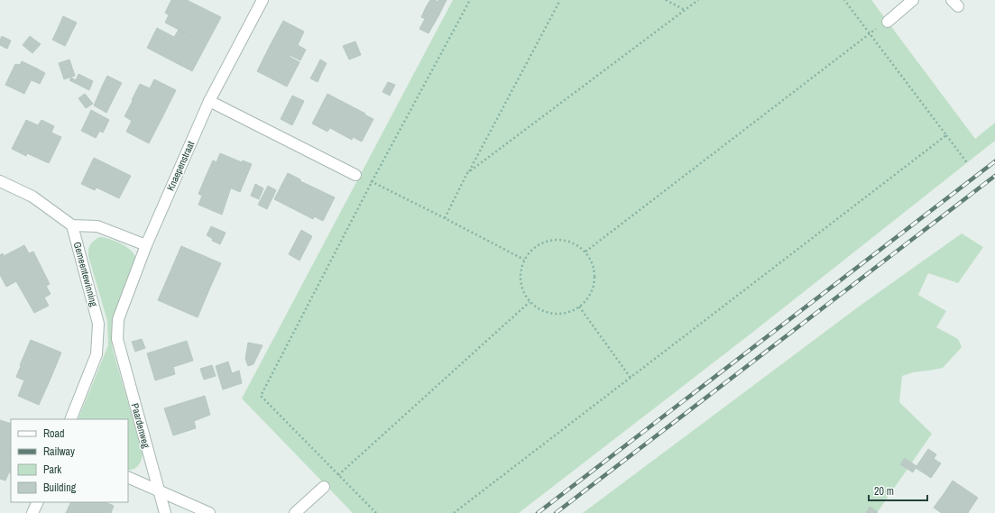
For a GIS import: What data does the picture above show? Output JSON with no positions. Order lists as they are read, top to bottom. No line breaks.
{"streets":{"street":["Knaepenstraat","Gemeentewinning","Paardenweg"]},"crossings":[["Knaepenstraat","Paardenweg"]],"legend":["Road","Railway","Park","Building"],"scale_bar":"20 m"}
